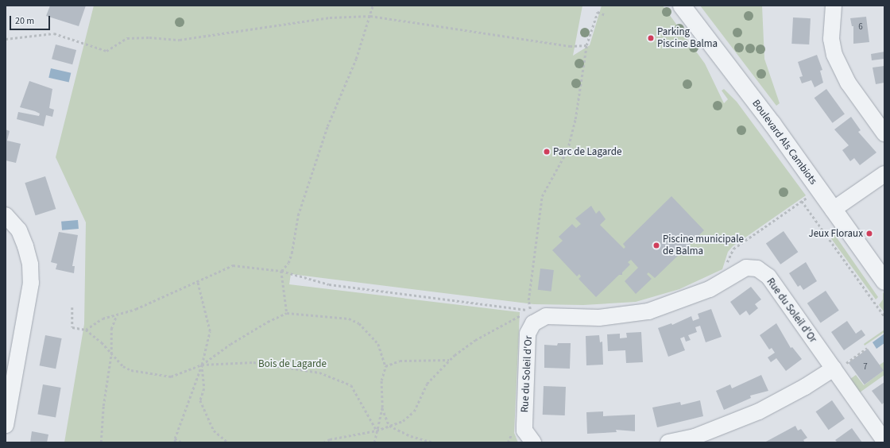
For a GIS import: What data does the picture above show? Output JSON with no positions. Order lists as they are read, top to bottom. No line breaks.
{"streets":{"street":["Boulevard Als Cambiots","Rue du Soleil d'Or"]},"parks":["Bois de Lagarde"],"places":["Parking Piscine Balma","Parc de Lagarde","Jeux Floraux","Piscine municipale de Balma"],"house_numbers":["6","7"],"scale_bar":"20 m"}
